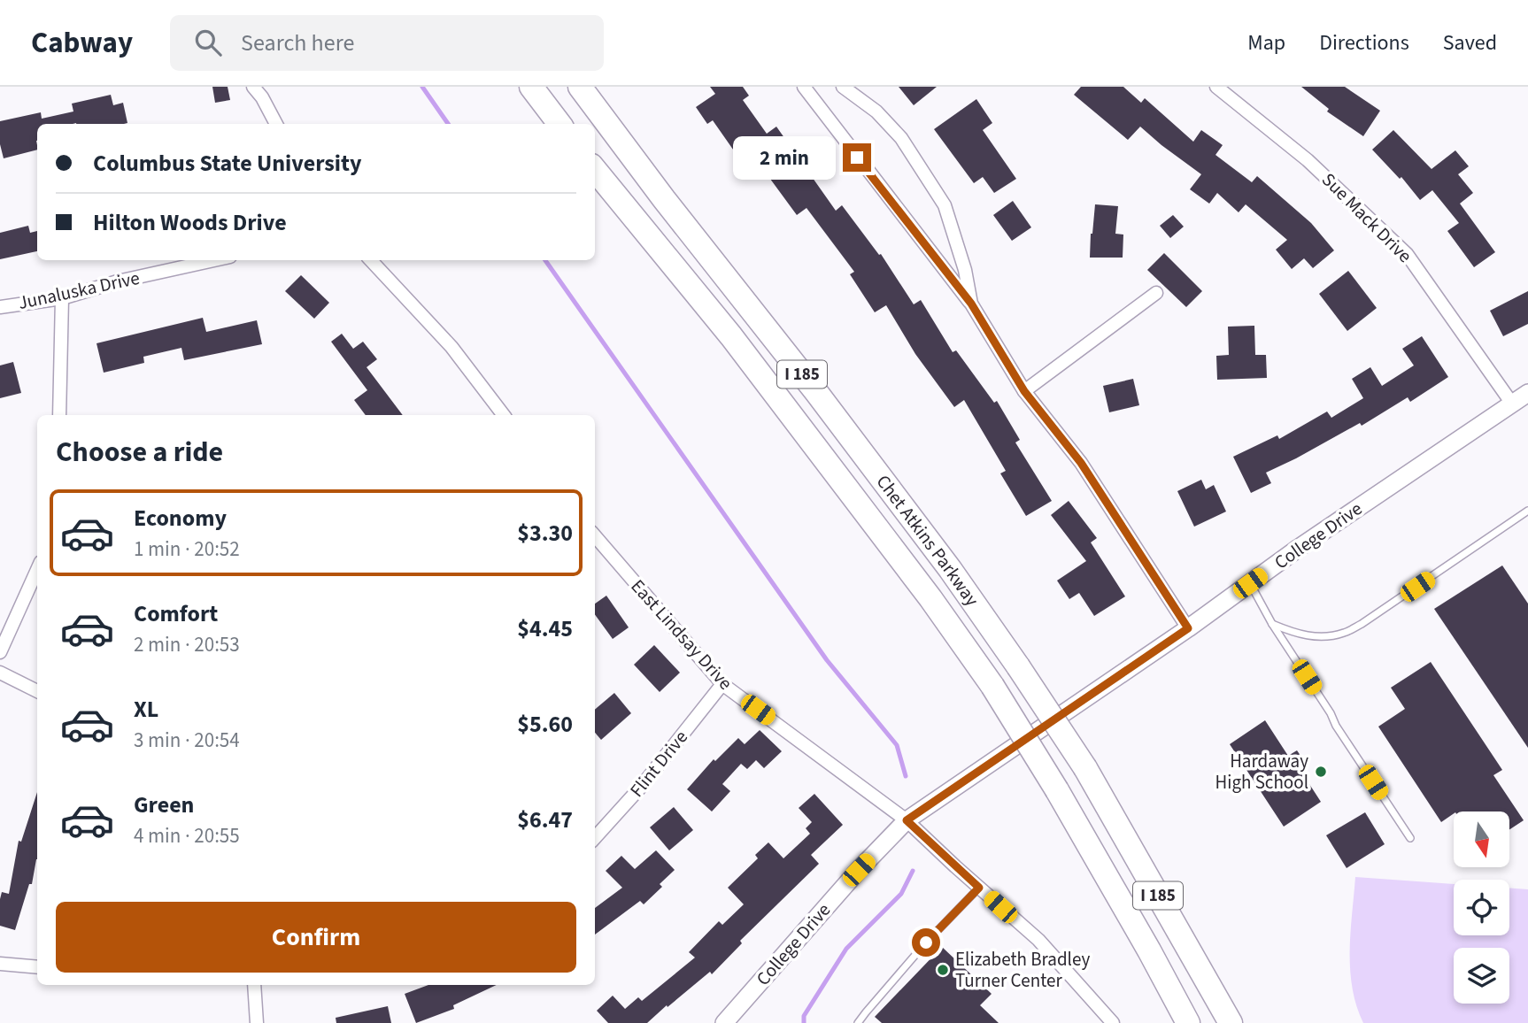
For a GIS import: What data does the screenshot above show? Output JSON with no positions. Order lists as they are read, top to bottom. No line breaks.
{"streets":{"highway":["I 185","Chet Atkins Parkway"],"street":["Sue Mack Drive","Junaluska Drive","College Drive","East Lindsay Drive","Flint Drive"]},"crossings":[["Sue Mack Drive","College Drive"],["College Drive","East Lindsay Drive"],["East Lindsay Drive","Flint Drive"]],"places":["Hardaway High School","Elizabeth Bradley Turner Center"],"north":"bottom","page":{"header":"Cabway","search":"Search here","nav":["Map","Directions","Saved"],"banner":["Columbus State University","Hilton Woods Drive"],"bubble":"2 min","heading":"Choose a ride","list":[{"name":"Economy","note":"1 min · 20:52","value":"$3.30"},{"name":"Comfort","note":"2 min · 20:53","value":"$4.45"},{"name":"XL","note":"3 min · 20:54","value":"$5.60"},{"name":"Green","note":"4 min · 20:55","value":"$6.47"}],"buttons":"Confirm"}}
